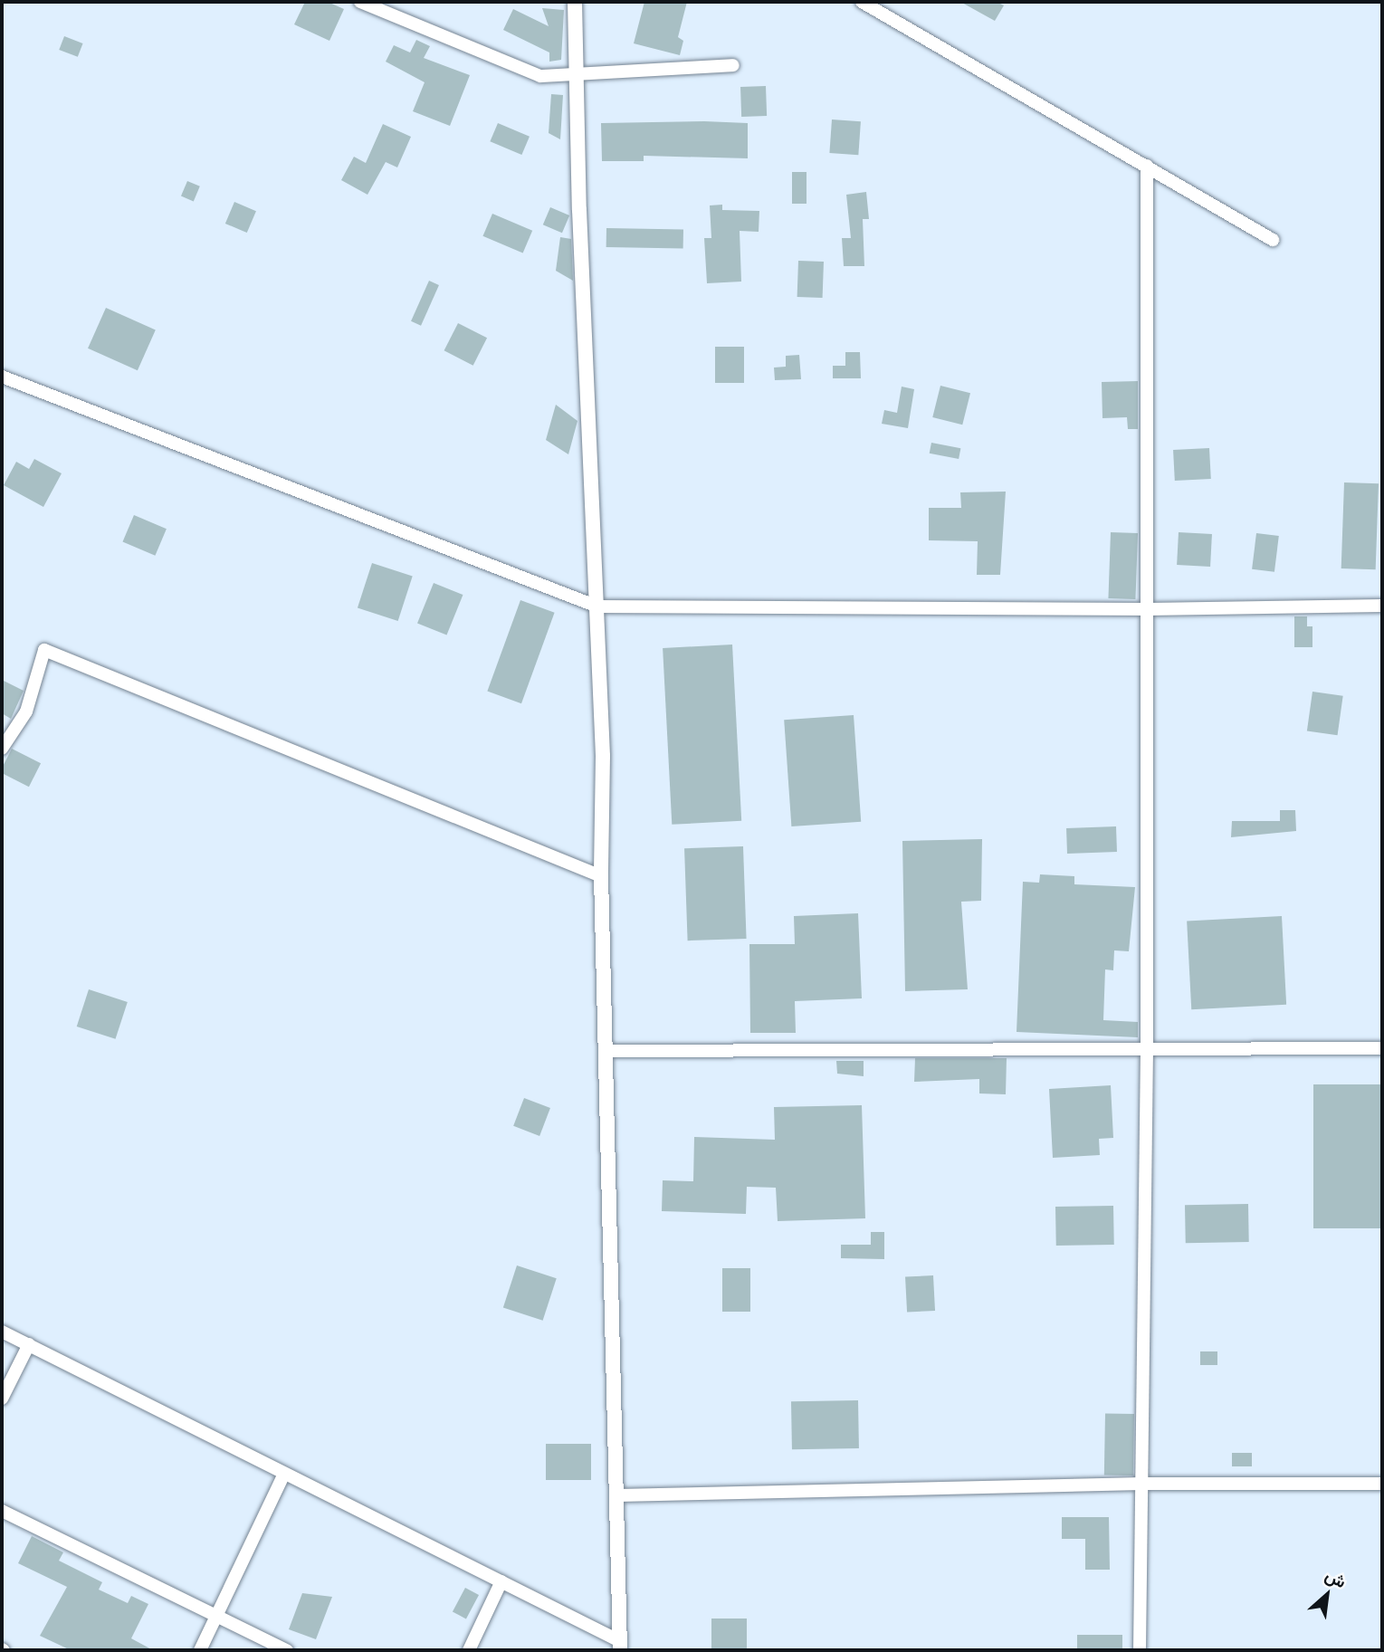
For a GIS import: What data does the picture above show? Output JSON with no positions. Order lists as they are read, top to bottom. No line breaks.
{"north":"top right"}
